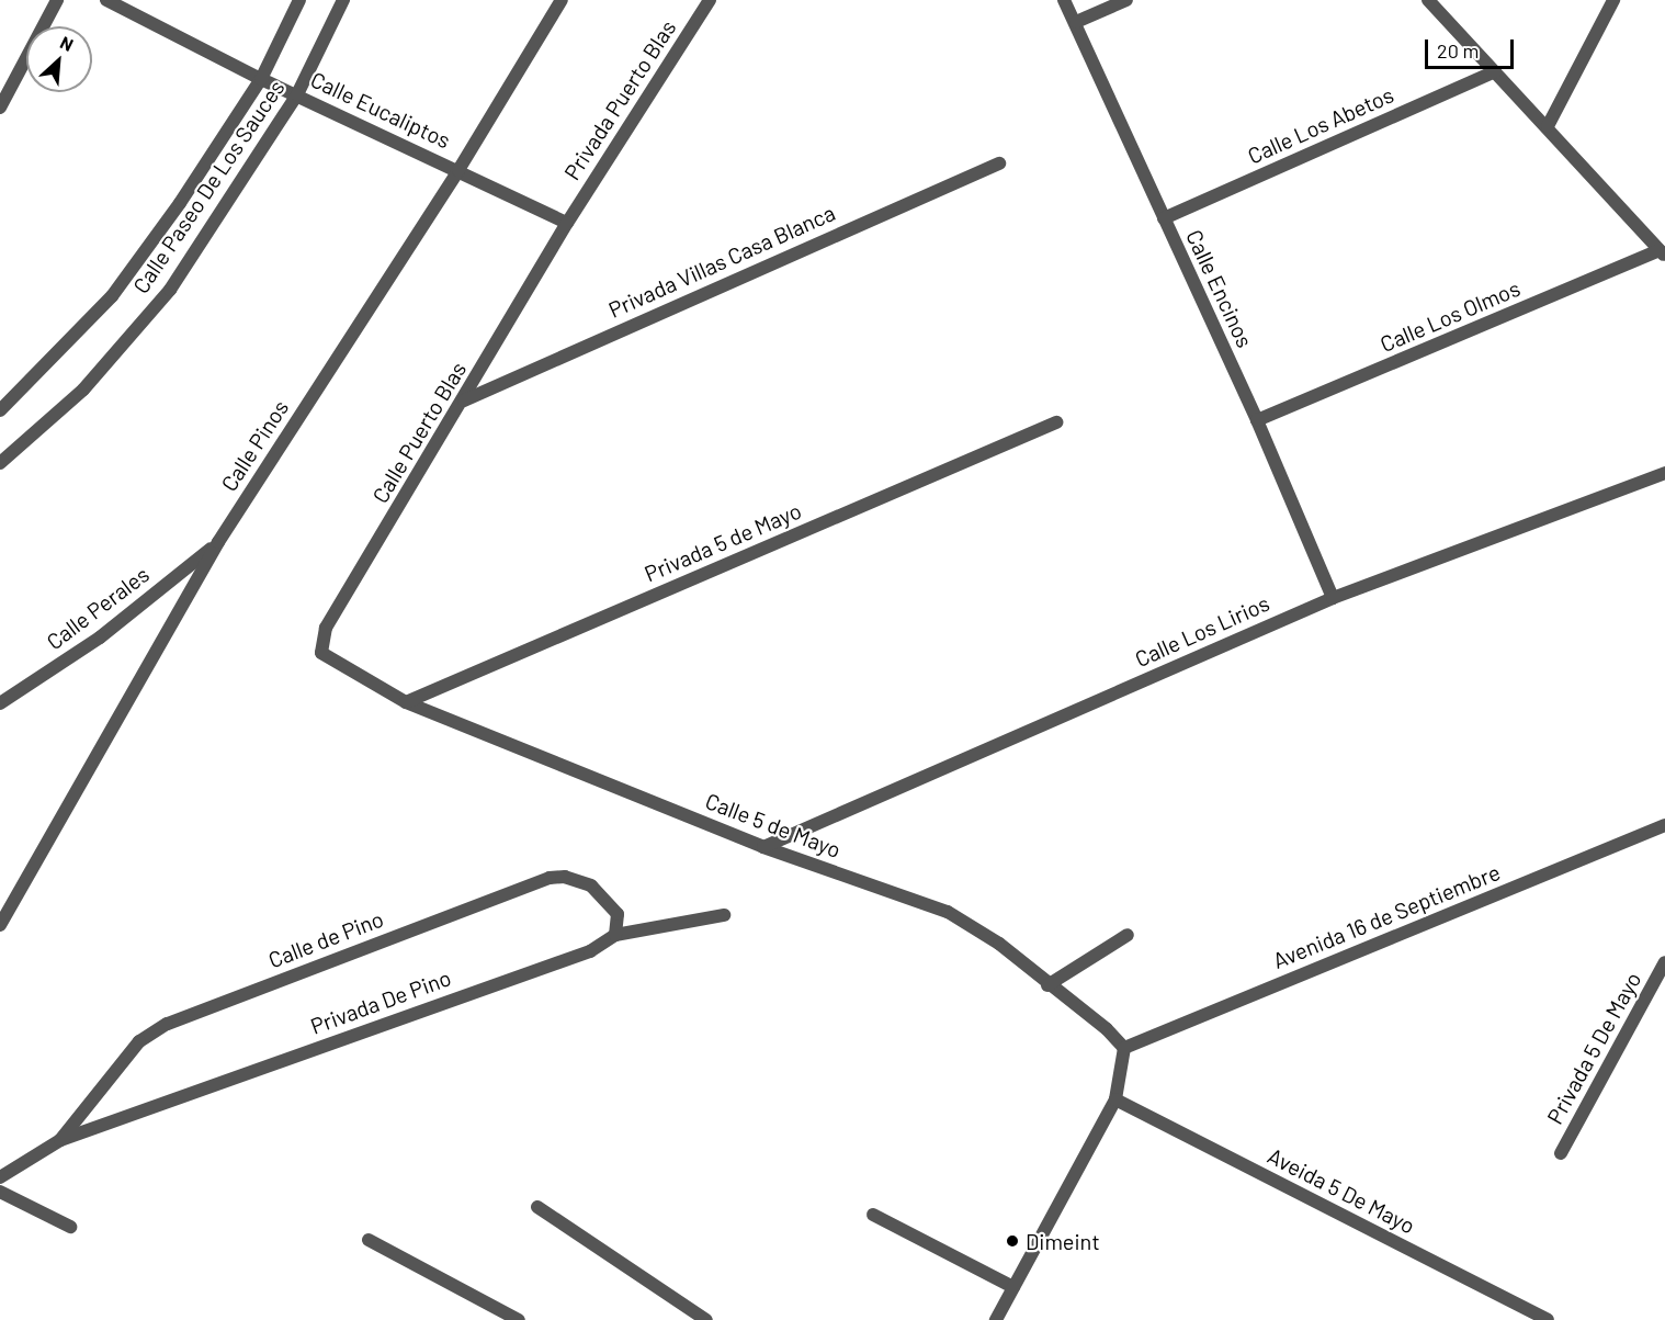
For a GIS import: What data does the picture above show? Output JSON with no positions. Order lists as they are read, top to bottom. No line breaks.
{"streets":{"street":["Privada Puerto Blas","Calle Eucaliptos","Calle Los Abetos","Calle Paseo De Los Sauces","Privada Villas Casa Blanca","Calle Encinos","Calle Los Olmos","Calle Puerto Blas","Calle Pinos","Privada 5 de Mayo","Calle Perales","Calle Los Lirios","Calle 5 de Mayo","Avenida 16 de Septiembre","Calle de Pino","Privada De Pino","Privada 5 De Mayo","Aveida 5 De Mayo"]},"crossings":[["Privada Puerto Blas","Calle Eucaliptos"],["Privada Puerto Blas","Calle Puerto Blas"],["Calle Eucaliptos","Calle Paseo De Los Sauces"],["Calle Eucaliptos","Calle Puerto Blas"],["Calle Eucaliptos","Calle Pinos"],["Calle Los Abetos","Calle Encinos"],["Privada Villas Casa Blanca","Calle Puerto Blas"],["Calle Encinos","Calle Los Olmos"],["Calle Encinos","Calle Los Lirios"],["Calle Puerto Blas","Calle 5 de Mayo"],["Calle Pinos","Calle Perales"],["Privada 5 de Mayo","Calle 5 de Mayo"],["Calle Los Lirios","Calle 5 de Mayo"],["Calle 5 de Mayo","Avenida 16 de Septiembre"],["Calle de Pino","Privada De Pino"]],"places":["Dimeint"],"scale_bar":"20 m","north":"top right"}
